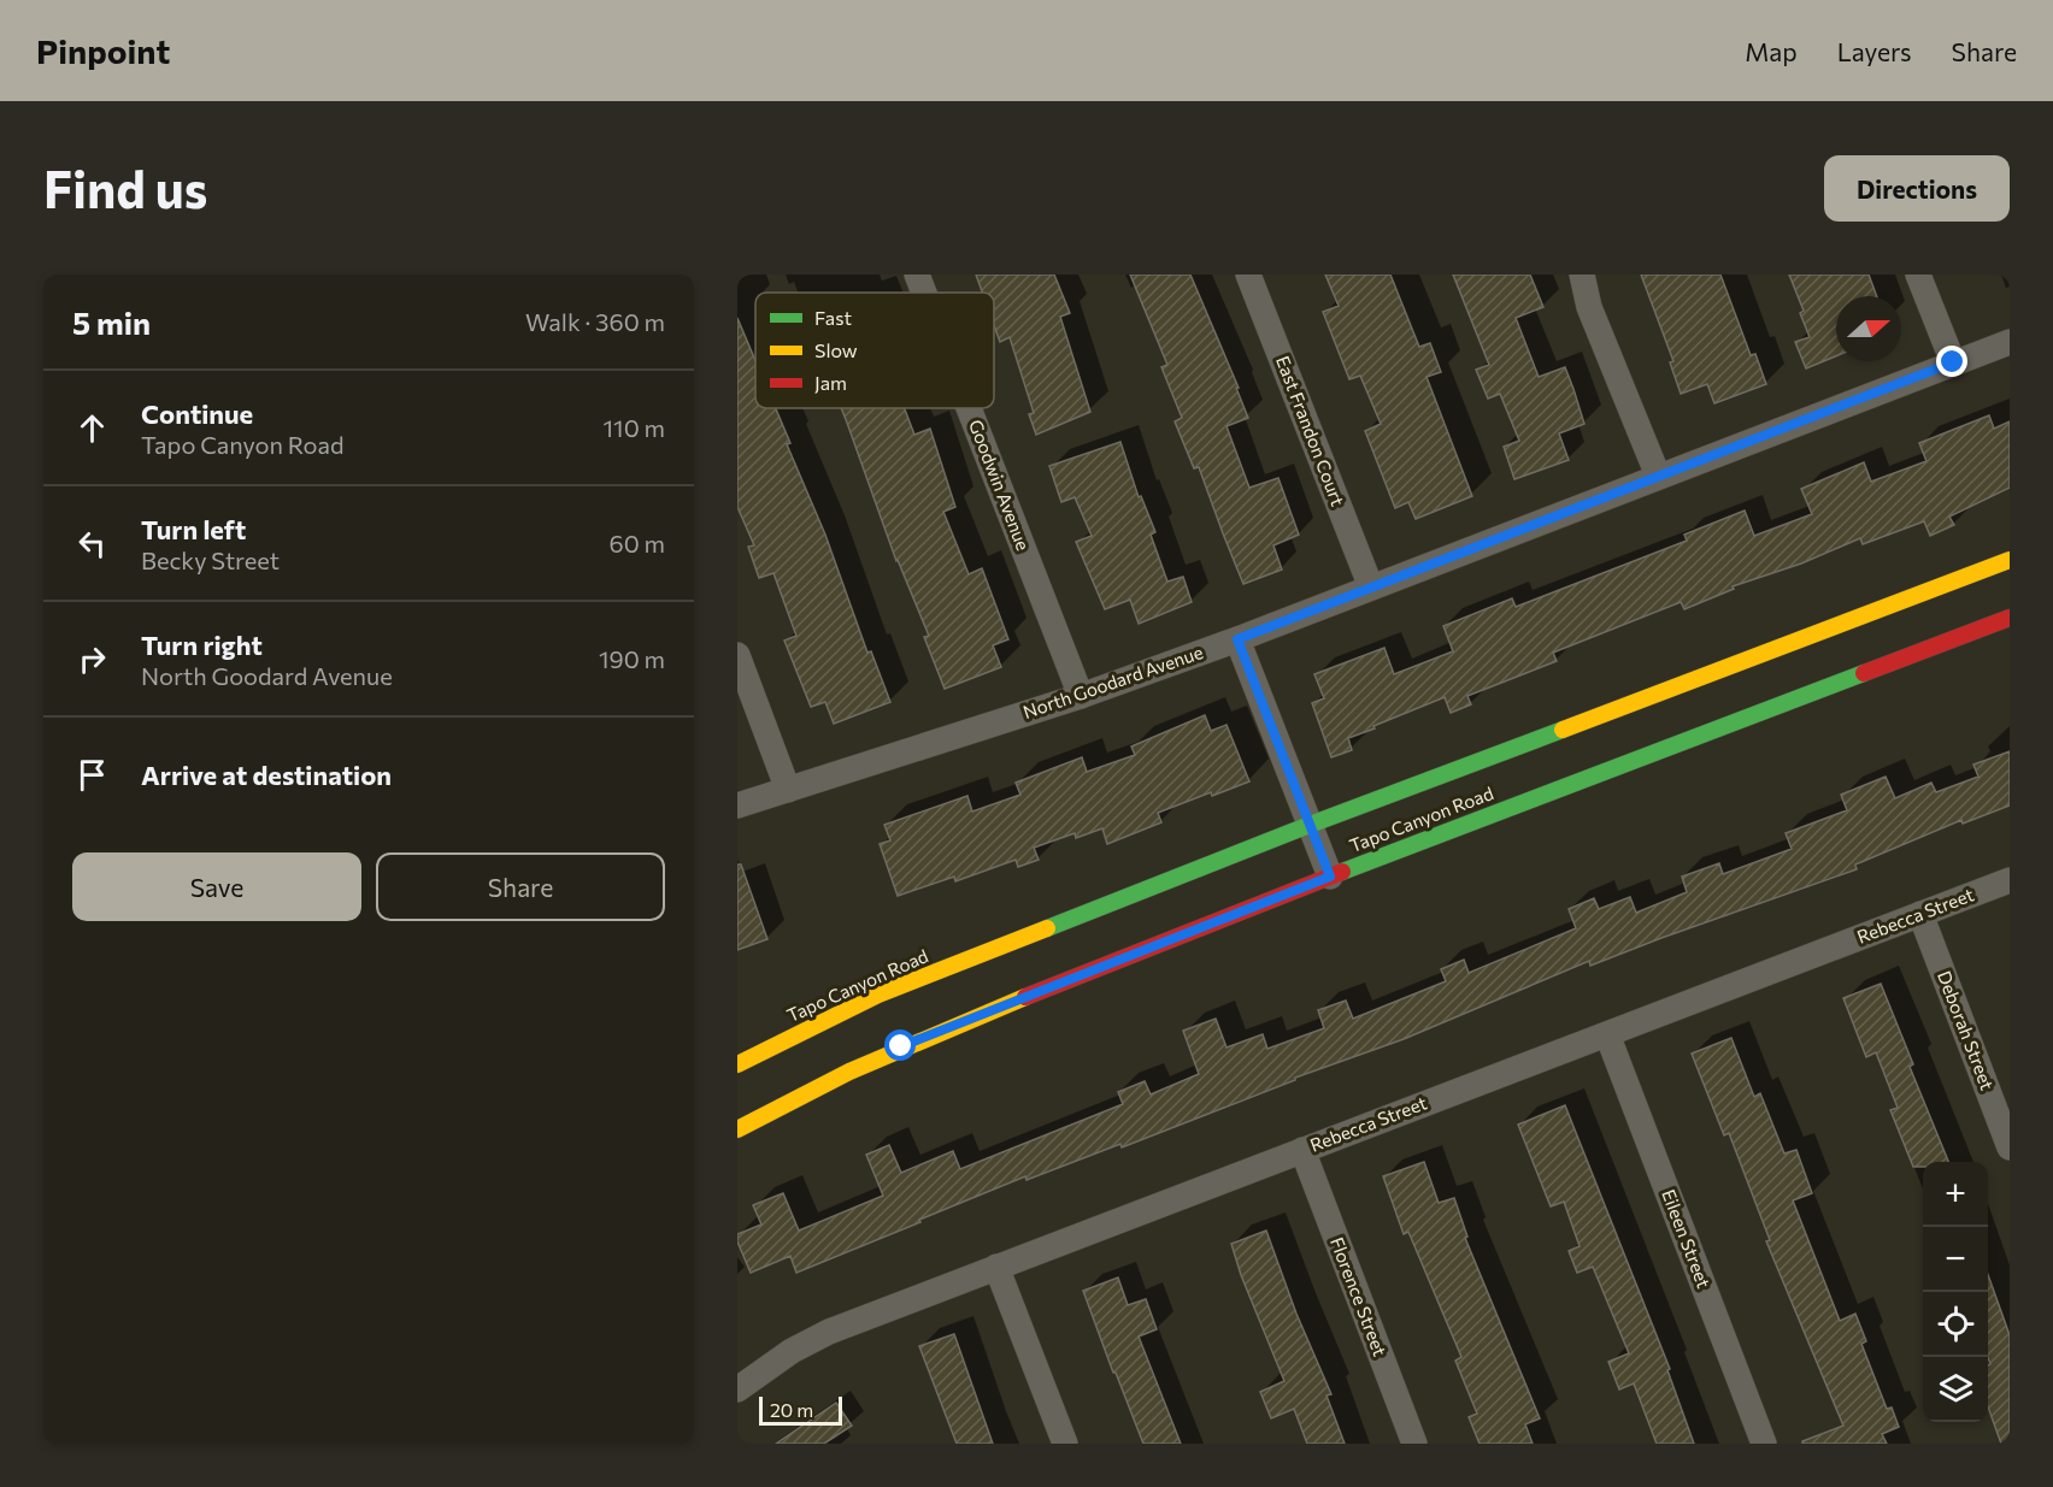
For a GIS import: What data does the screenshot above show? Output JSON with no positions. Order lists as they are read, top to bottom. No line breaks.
{"streets":{"main road":["Tapo Canyon Road"],"street":["East Frandon Court","Goodwin Avenue","North Goodard Avenue","Rebecca Street","Deborah Street","Eileen Street","Florence Street"]},"crossings":[["East Frandon Court","North Goodard Avenue"],["Goodwin Avenue","North Goodard Avenue"],["Rebecca Street","Deborah Street"],["Rebecca Street","Eileen Street"],["Rebecca Street","Florence Street"]],"legend":["Fast","Slow","Jam"],"scale_bar":"20 m","north":"right","page":{"header":"Pinpoint","nav":["Map","Layers","Share"],"buttons":["Directions",["Save","Share"]],"title":"Find us","heading":["5 min","Walk · 360 m"],"list":[["Continue","Tapo Canyon Road","110 m"],["Turn left","Becky Street","60 m"],["Turn right","North Goodard Avenue","190 m"],"Arrive at destination"],"map_buttons":["+","−"],"scale":"20 m"}}
